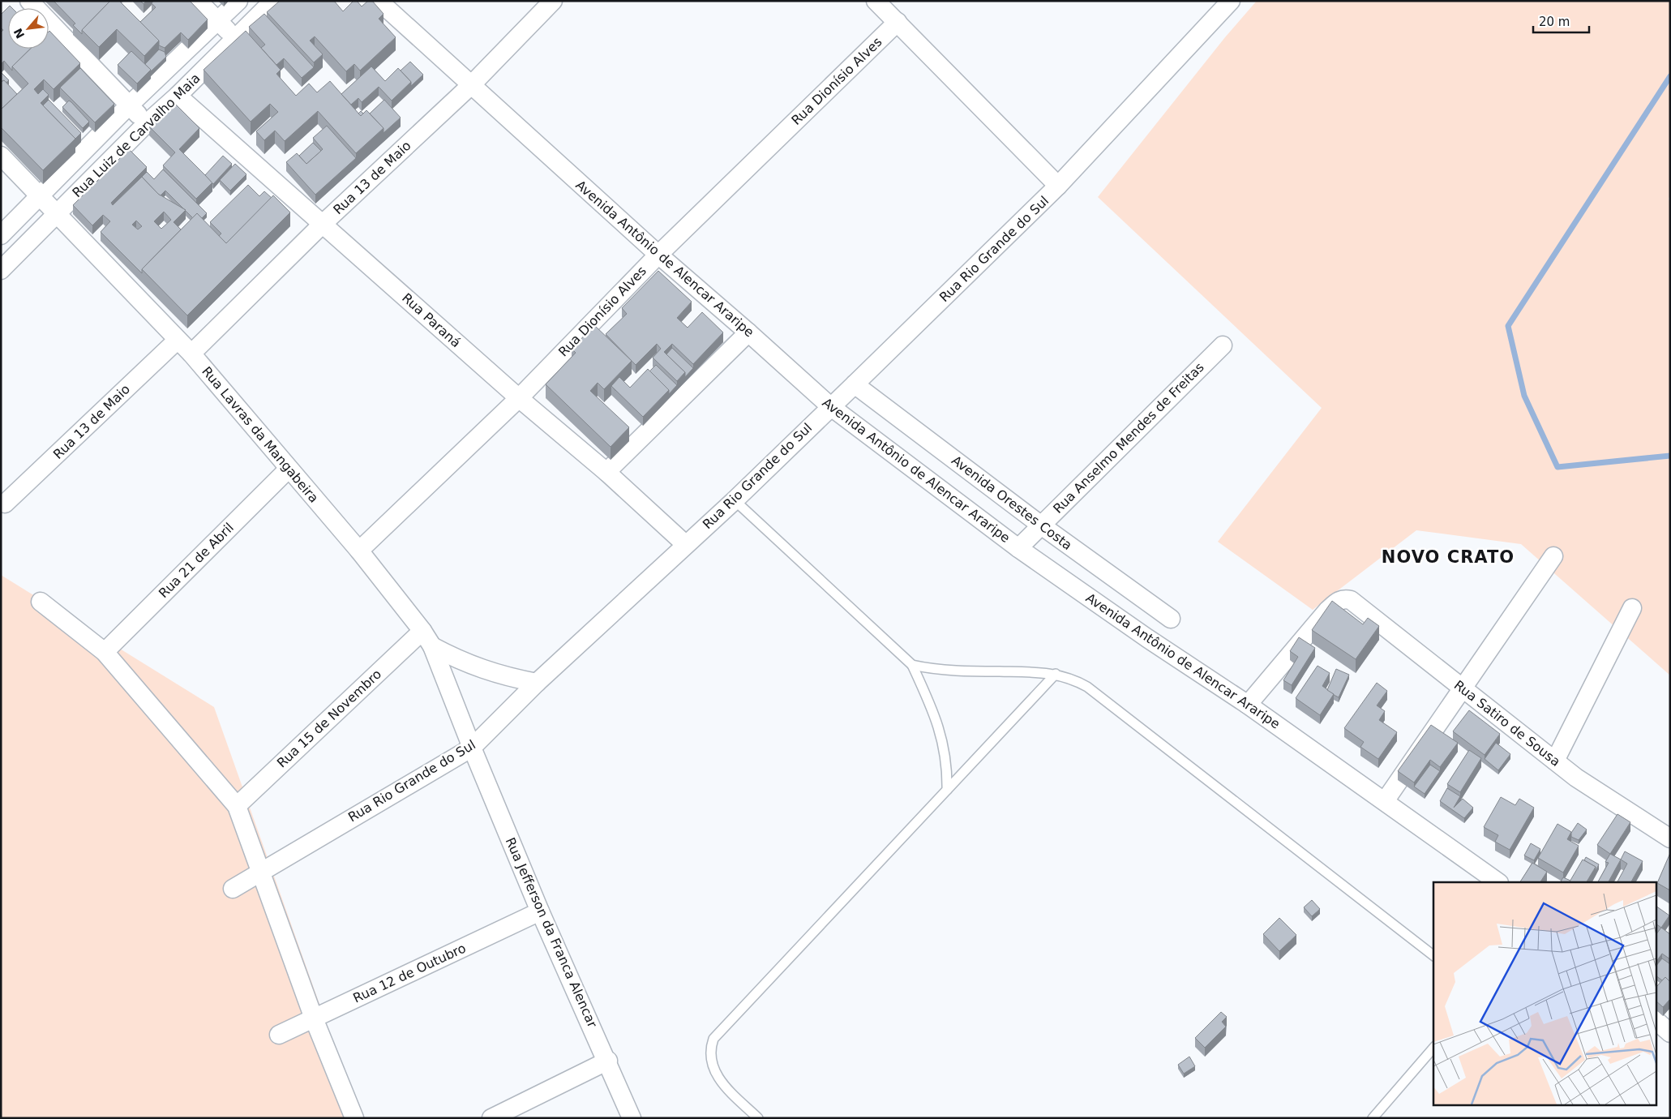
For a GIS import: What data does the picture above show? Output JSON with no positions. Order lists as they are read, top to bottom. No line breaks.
{"streets":{"street":["Rua Dionísio Alves","Rua Luiz de Carvalho Maia","Rua 13 de Maio","Rua Rio Grande do Sul","Avenida Antônio de Alencar Araripe","Rua Paraná","Rua Lavras da Mangabeira","Rua Anselmo Mendes de Freitas","Avenida Orestes Costa","Rua 21 de Abril","Rua 15 de Novembro","Rua Satiro de Sousa","Rua Jefferson da Franca Alencar","Rua 12 de Outubro"]},"crossings":[["Rua Dionísio Alves","Avenida Antônio de Alencar Araripe"],["Rua Dionísio Alves","Rua Paraná"],["Rua Dionísio Alves","Rua Lavras da Mangabeira"],["Rua Luiz de Carvalho Maia","Rua Paraná"],["Rua Luiz de Carvalho Maia","Rua Lavras da Mangabeira"],["Rua 13 de Maio","Avenida Antônio de Alencar Araripe"],["Rua 13 de Maio","Rua Paraná"],["Rua 13 de Maio","Rua Lavras da Mangabeira"],["Rua Rio Grande do Sul","Avenida Antônio de Alencar Araripe"],["Rua Rio Grande do Sul","Rua Paraná"],["Rua Rio Grande do Sul","Rua Lavras da Mangabeira"],["Rua Rio Grande do Sul","Avenida Orestes Costa"],["Rua Rio Grande do Sul","Rua Jefferson da Franca Alencar"],["Avenida Antônio de Alencar Araripe","Rua Anselmo Mendes de Freitas"],["Avenida Antônio de Alencar Araripe","Rua Satiro de Sousa"],["Rua Lavras da Mangabeira","Rua 21 de Abril"],["Rua Lavras da Mangabeira","Rua 15 de Novembro"],["Rua Lavras da Mangabeira","Rua Jefferson da Franca Alencar"],["Rua Anselmo Mendes de Freitas","Avenida Orestes Costa"],["Rua Jefferson da Franca Alencar","Rua 12 de Outubro"]],"districts":["NOVO CRATO"],"scale_bar":"20 m","north":"bottom left"}
